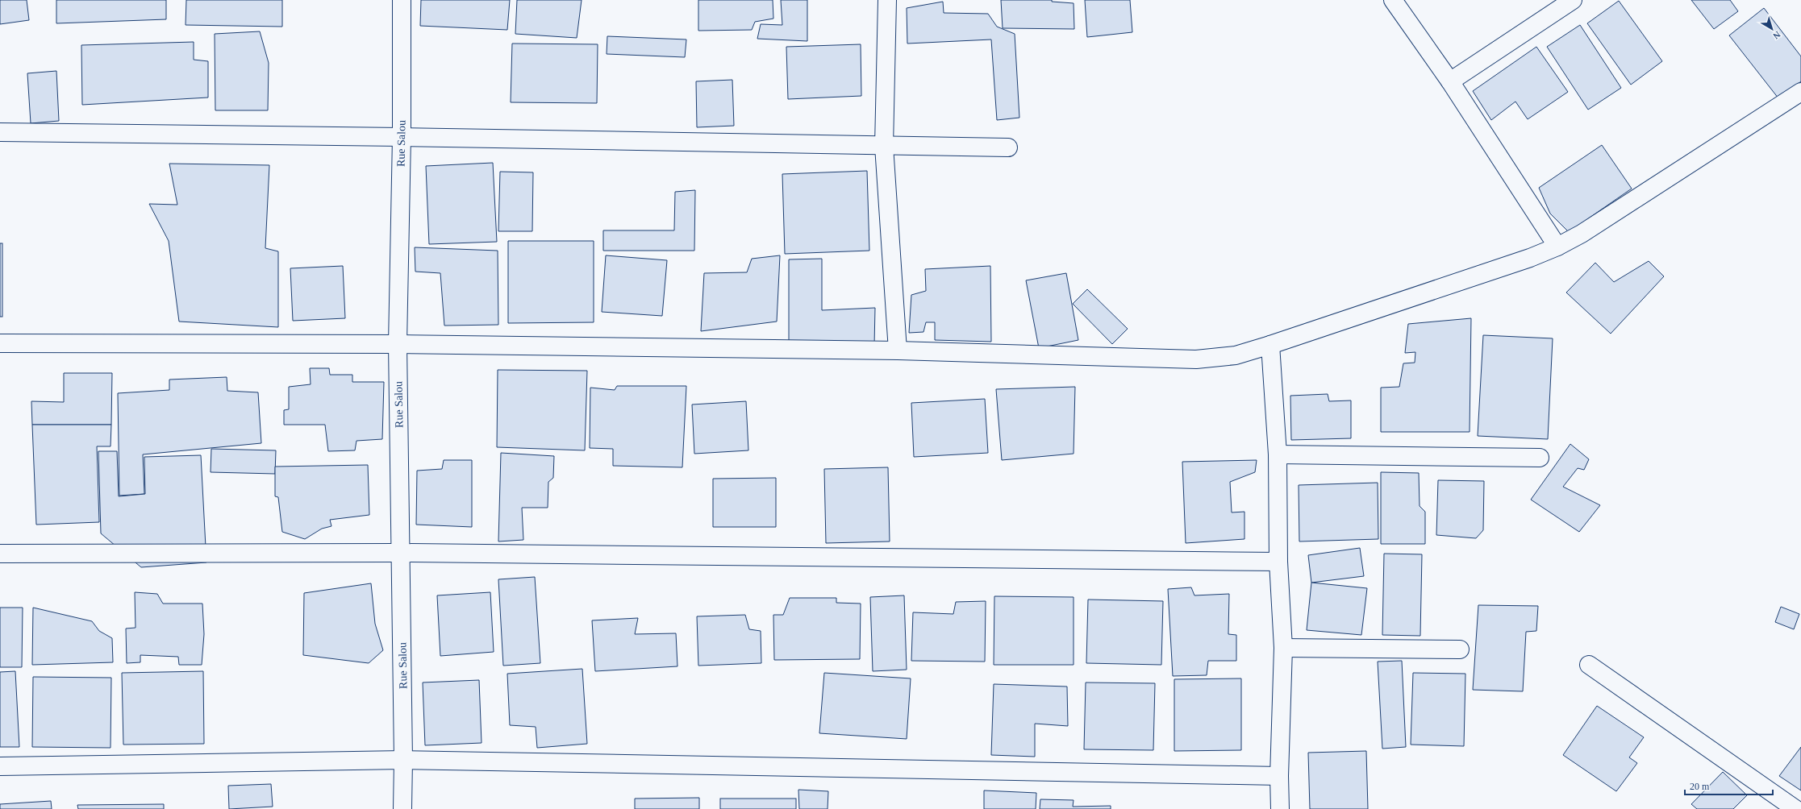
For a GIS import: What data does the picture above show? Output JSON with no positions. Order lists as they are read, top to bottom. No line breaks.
{"streets":{"street":["Rue Salou"]},"scale_bar":"20 m","north":"bottom right"}
